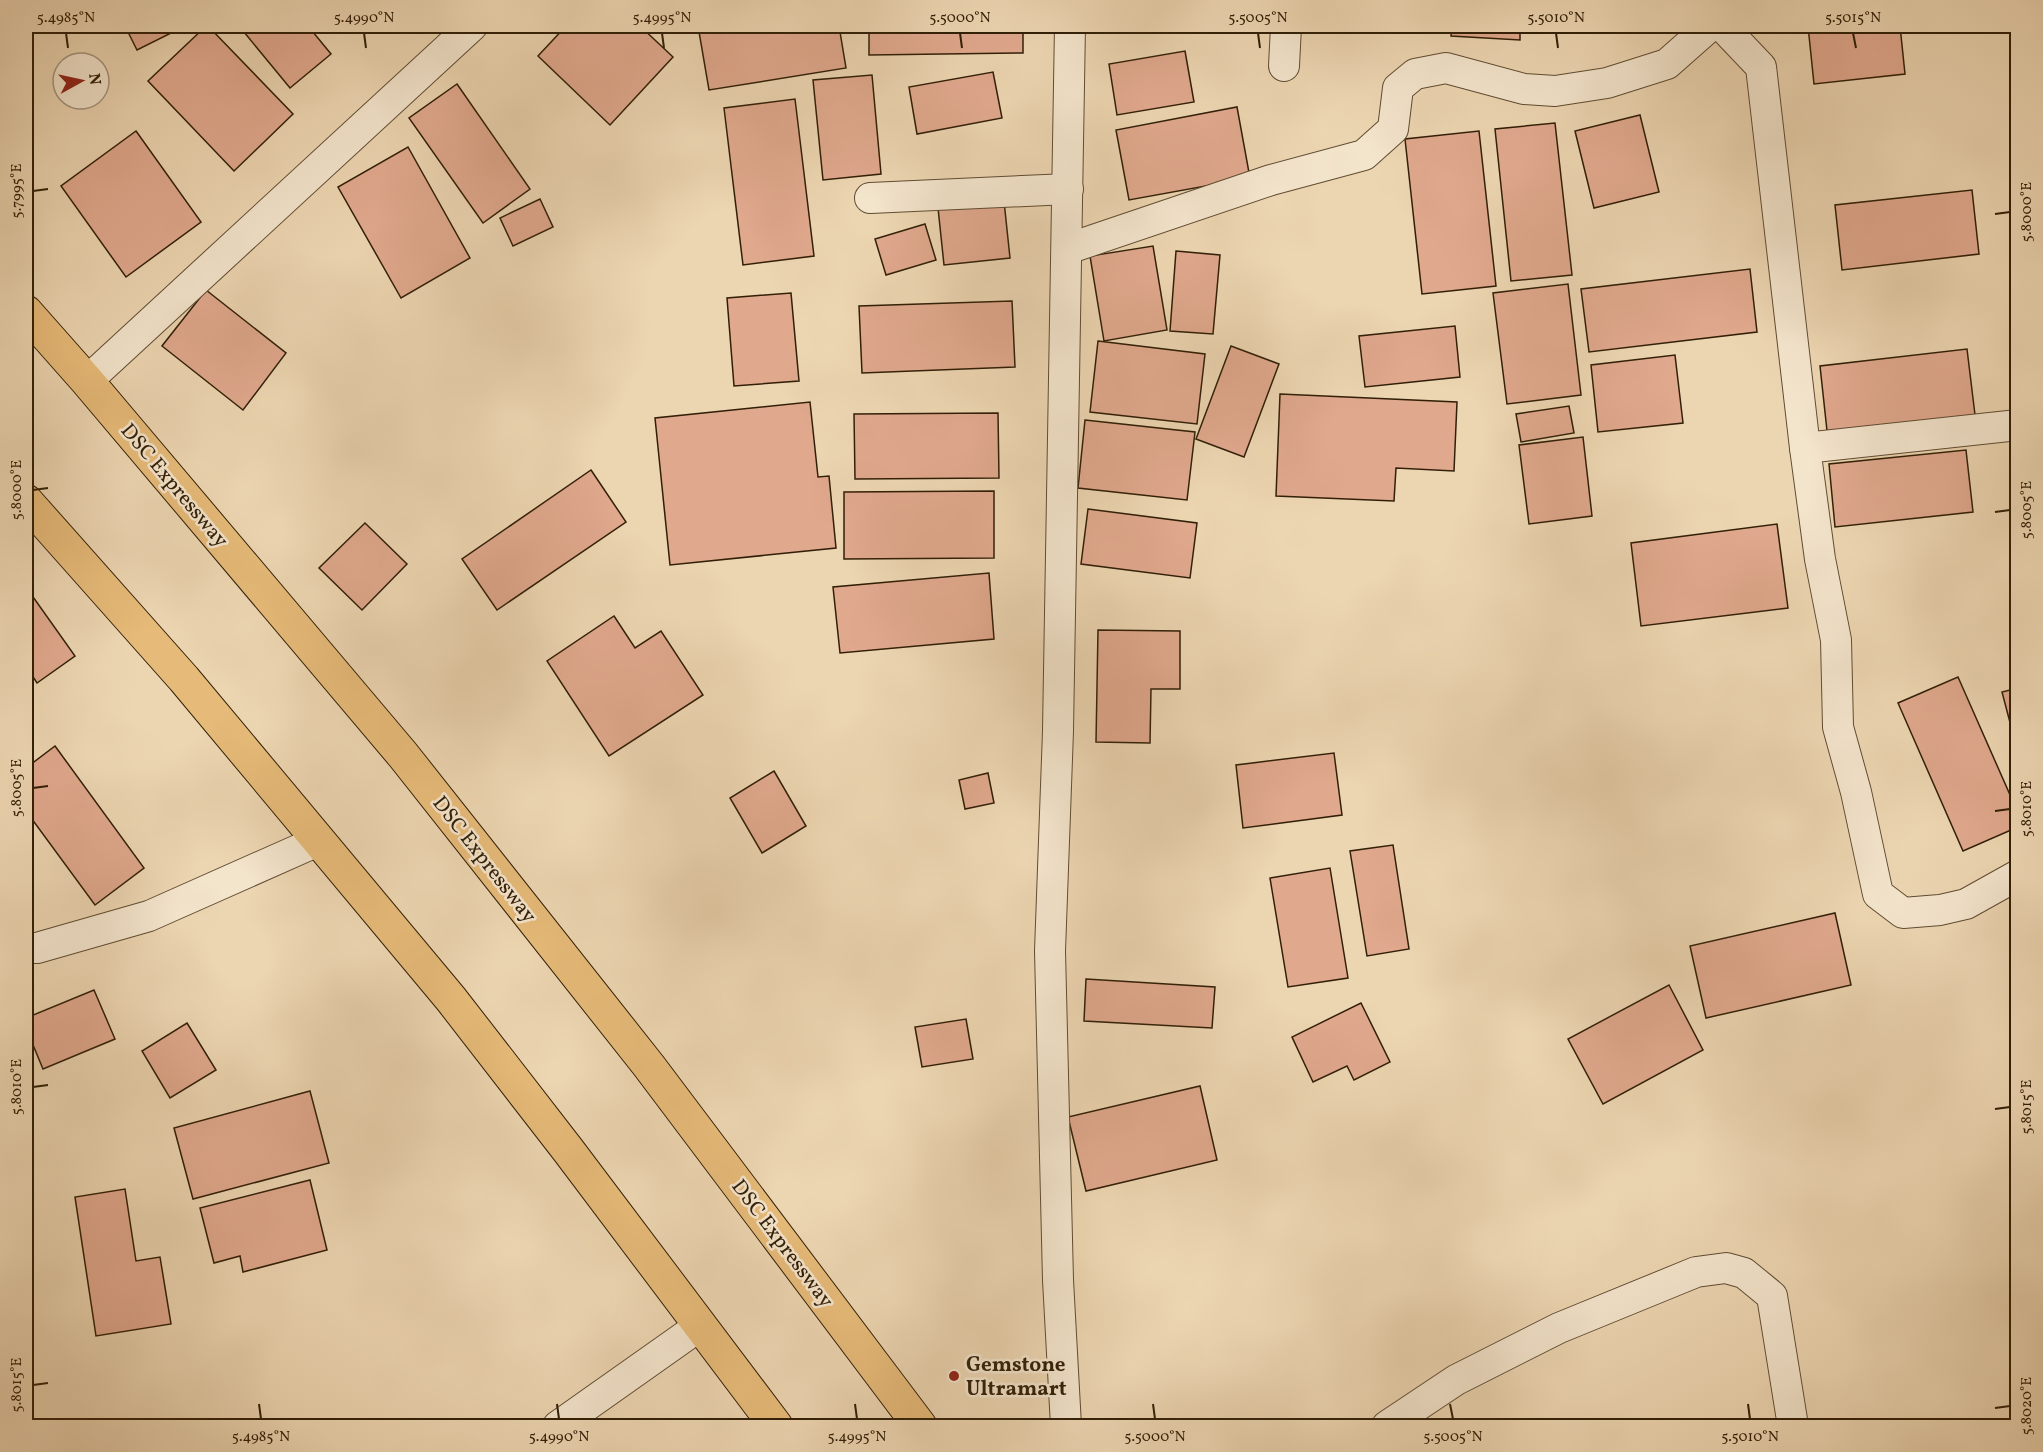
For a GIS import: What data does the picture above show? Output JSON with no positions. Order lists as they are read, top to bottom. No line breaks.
{"streets":{"main road":["DSC Expressway"]},"places":["Gemstone Ultramart"],"north":"right","coordinates":["5.4985°N","5.4990°N","5.4995°N","5.5000°N","5.5005°N","5.5010°N","5.5015°N","5.7995°E","5.8000°E","5.8005°E","5.8010°E","5.8015°E","5.8020°E"]}
